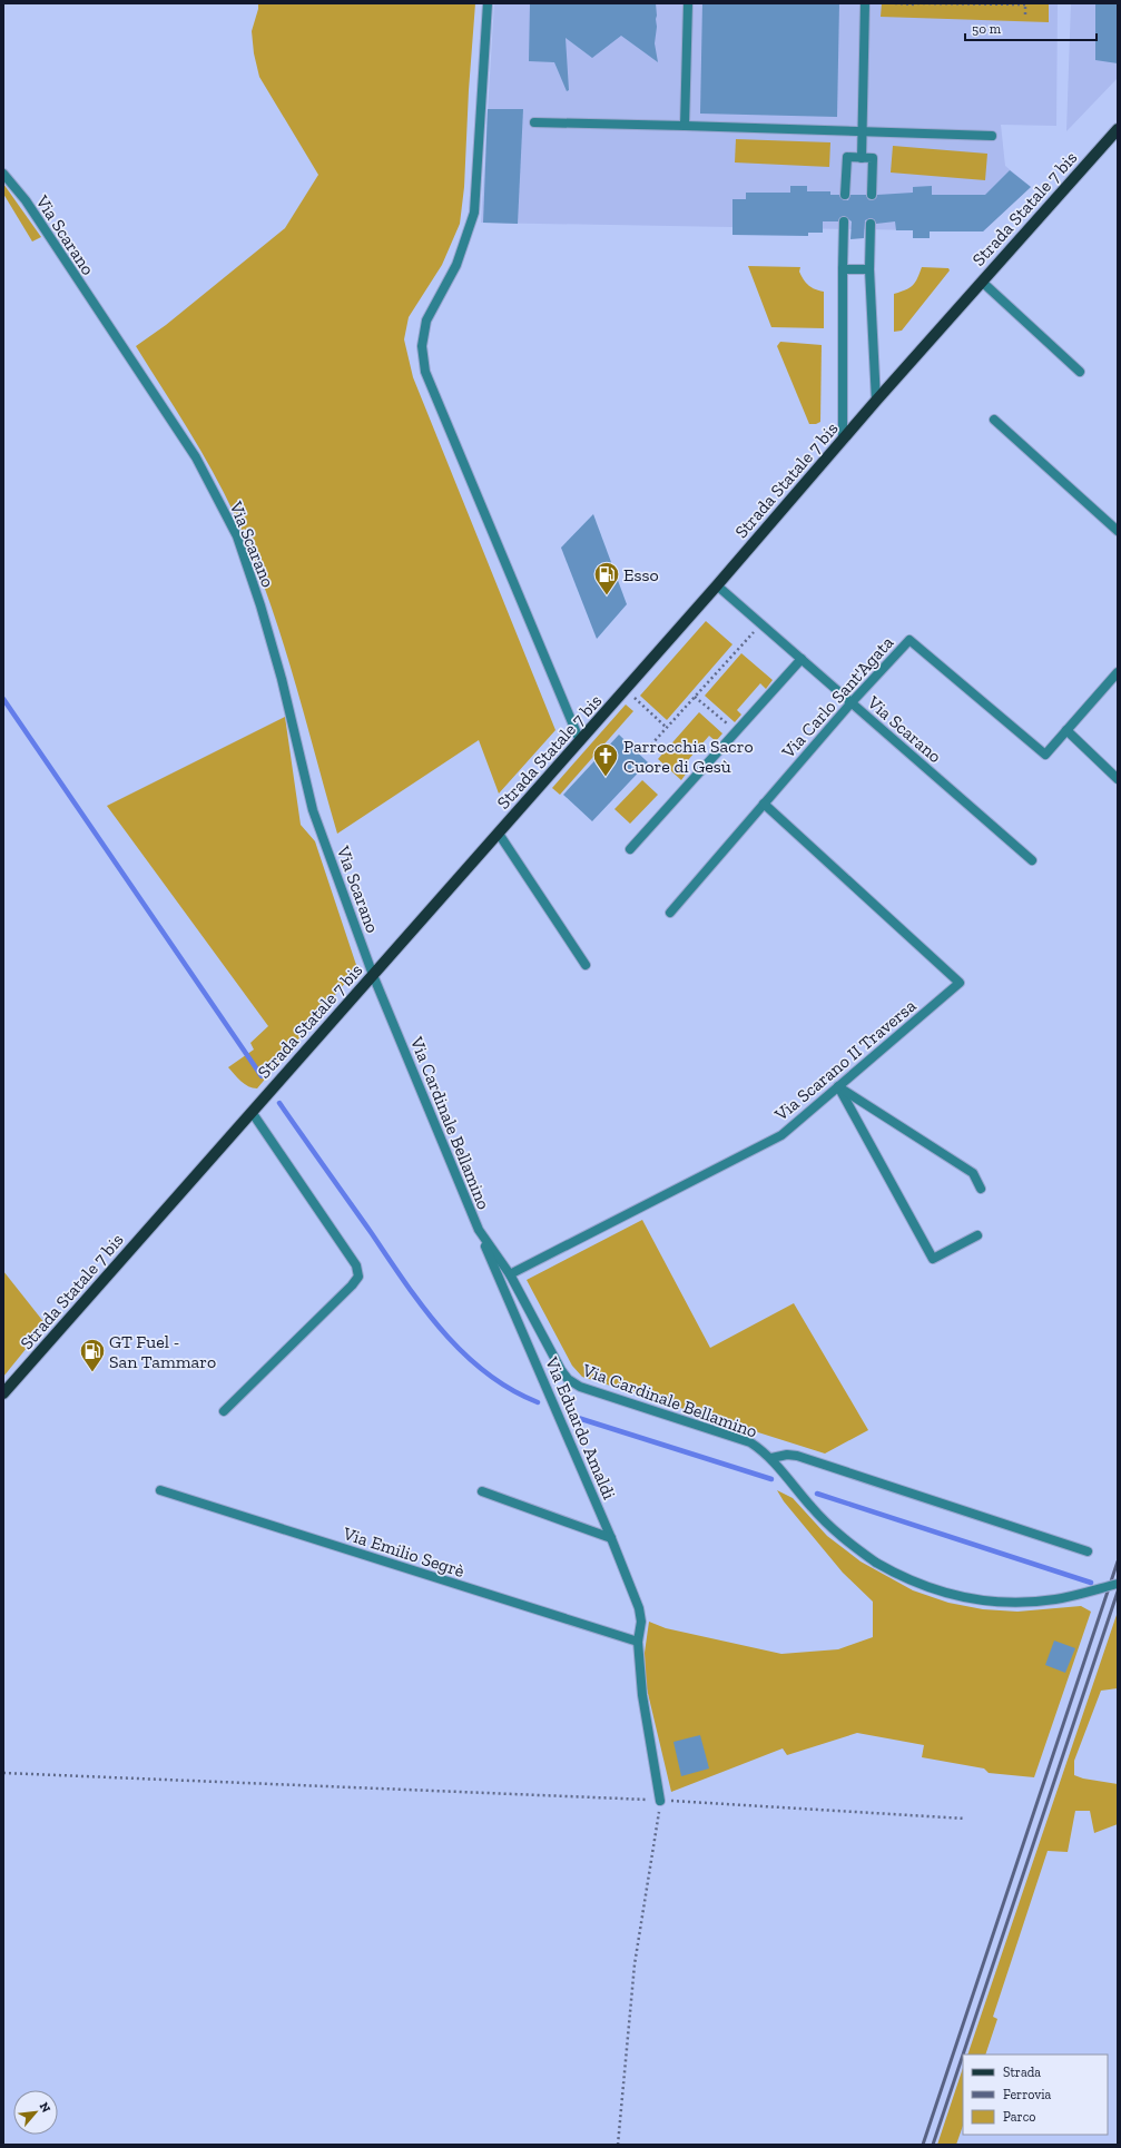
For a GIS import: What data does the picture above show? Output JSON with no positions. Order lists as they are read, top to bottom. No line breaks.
{"streets":{"main road":["Strada Statale 7 bis"],"street":["Via Scarano","Via Carlo Sant'Agata","Via Scarano II Traversa","Via Cardinale Bellamino","Via Eduardo Amaldi","Via Emilio Segrè"]},"crossings":[["Strada Statale 7 bis","Via Scarano"],["Strada Statale 7 bis","Via Cardinale Bellamino"],["Via Scarano","Via Carlo Sant'Agata"],["Via Scarano","Via Cardinale Bellamino"],["Via Carlo Sant'Agata","Via Scarano II Traversa"],["Via Scarano II Traversa","Via Cardinale Bellamino"],["Via Cardinale Bellamino","Via Eduardo Amaldi"],["Via Eduardo Amaldi","Via Emilio Segrè"]],"places":{"fuel station":["Esso","GT Fuel - San Tammaro"],"church":["Parrocchia Sacro Cuore di Gesù"]},"legend":["Strada","Ferrovia","Parco"],"scale_bar":"50 m","north":"top right"}
